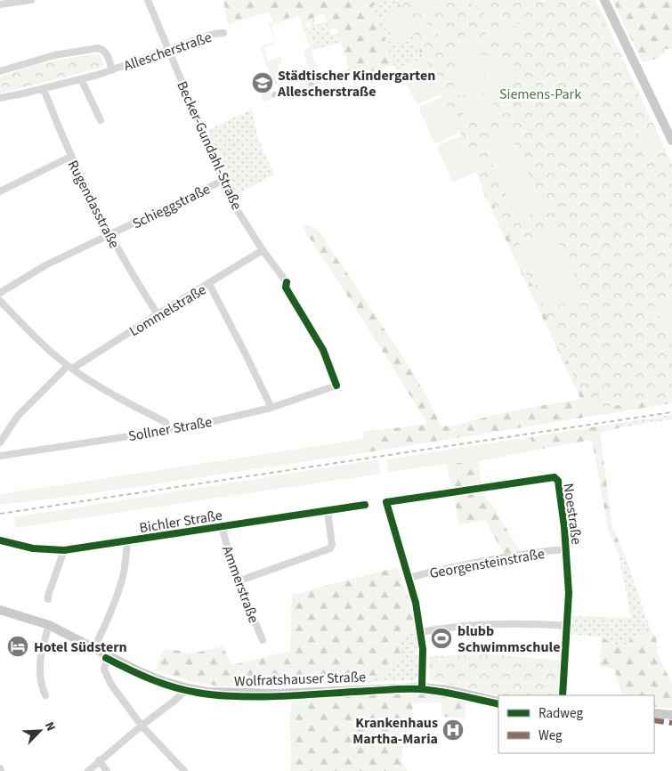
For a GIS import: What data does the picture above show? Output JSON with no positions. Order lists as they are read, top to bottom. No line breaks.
{"streets":{"main road":["Wolfratshauser Straße"],"street":["Allescherstraße","Becker-Gundahl-Straße","Rugendasstraße","Schieggstraße","Lommelstraße","Sollner Straße","Noestraße","Bichler Straße","Georgensteinstraße","Ammerstraße"]},"crossings":[["Allescherstraße","Becker-Gundahl-Straße"],["Allescherstraße","Rugendasstraße"],["Becker-Gundahl-Straße","Schieggstraße"],["Becker-Gundahl-Straße","Lommelstraße"],["Rugendasstraße","Schieggstraße"],["Rugendasstraße","Lommelstraße"],["Noestraße","Georgensteinstraße"],["Bichler Straße","Ammerstraße"]],"parks":["Siemens-Park"],"places":{"school or university":["Städtischer Kindergarten Allescherstraße"],"sports":["blubb Schwimmschule"],"hotel":["Hotel Südstern"],"hospital":["Krankenhaus Martha-Maria"]},"legend":["Radweg","Weg"],"north":"top right"}
